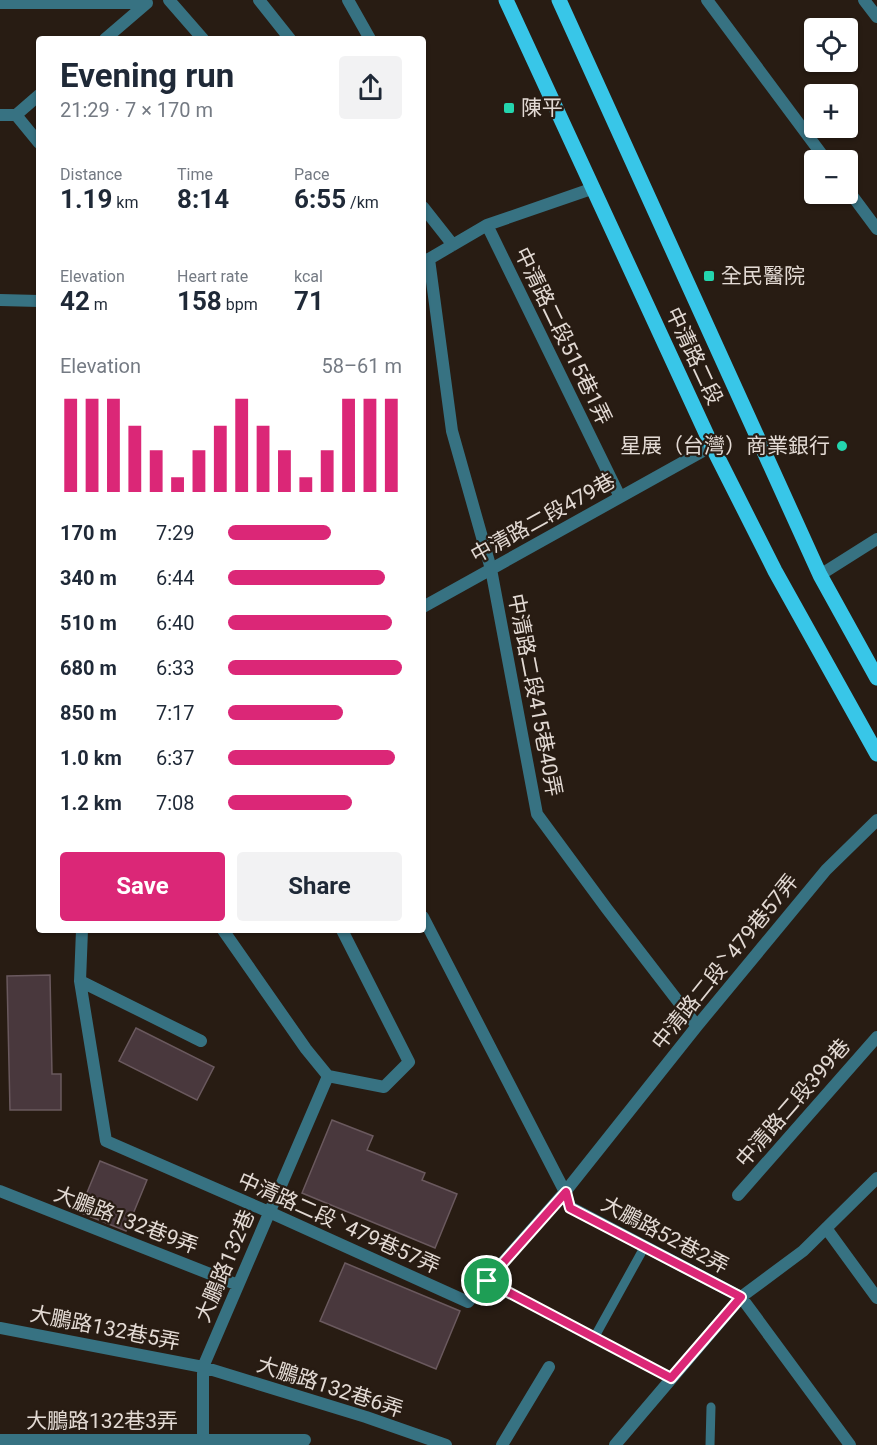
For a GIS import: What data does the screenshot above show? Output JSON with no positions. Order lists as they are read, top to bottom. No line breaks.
{"streets":{"main road":["中清路二段"],"street":["中清路二段515巷1弄","中清路二段479巷","中清路二段415巷40弄","中清路二段ˋ479巷57弄","中清路二段399巷","大鵬路132巷9弄","大鵬路52巷2弄","大鵬路132巷","大鵬路132巷5弄","大鵬路132巷6弄","大鵬路132巷3弄"]},"crossings":[["中清路二段515巷1弄","中清路二段479巷"],["中清路二段","中清路二段479巷"],["中清路二段479巷","中清路二段415巷40弄"],["中清路二段415巷40弄","中清路二段ˋ479巷57弄"],["中清路二段ˋ479巷57弄","大鵬路52巷2弄"],["中清路二段ˋ479巷57弄","大鵬路132巷"],["大鵬路132巷9弄","大鵬路132巷"],["大鵬路132巷","大鵬路132巷5弄"],["大鵬路132巷","大鵬路132巷6弄"],["大鵬路132巷","大鵬路132巷3弄"],["大鵬路132巷5弄","大鵬路132巷6弄"]],"places":{"transit":["陳平","全民醫院"],"other":["星展（台灣）商業銀行"]},"page":{"map_buttons":["+","−"],"heading":["Evening run","21:29 · 7 × 170 m"],"stats":[["Distance","1.19 km"],["Time","8:14"],["Pace","6:55 /km"],["Elevation","42 m"],["Heart rate","158 bpm"],["kcal","71"]],"chart":["Elevation","58–61 m"],"list":[{"name":"170 m","note":"7:29"},{"name":"340 m","note":"6:44"},{"name":"510 m","note":"6:40"},{"name":"680 m","note":"6:33"},{"name":"850 m","note":"7:17"},{"name":"1.0 km","note":"6:37"},{"name":"1.2 km","note":"7:08"}],"buttons":["Save","Share"]}}
